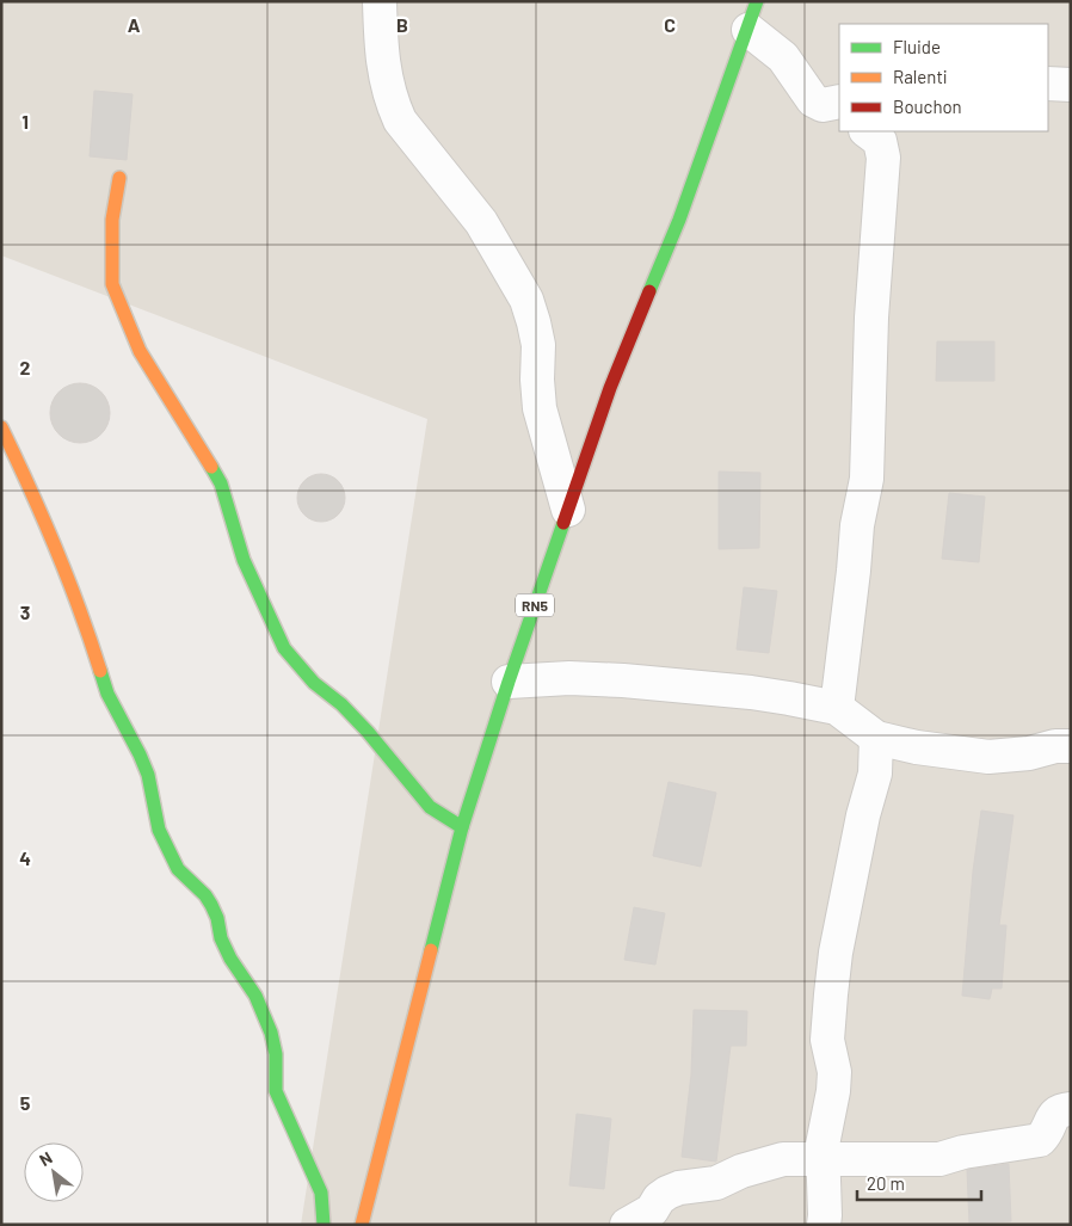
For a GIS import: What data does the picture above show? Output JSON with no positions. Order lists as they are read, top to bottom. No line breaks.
{"streets":{"main road":["RN5"]},"legend":["Fluide","Ralenti","Bouchon"],"scale_bar":"20 m","north":"top left","grid":{"columns":["A","B","C"],"rows":["1","2","3","4","5"]}}
